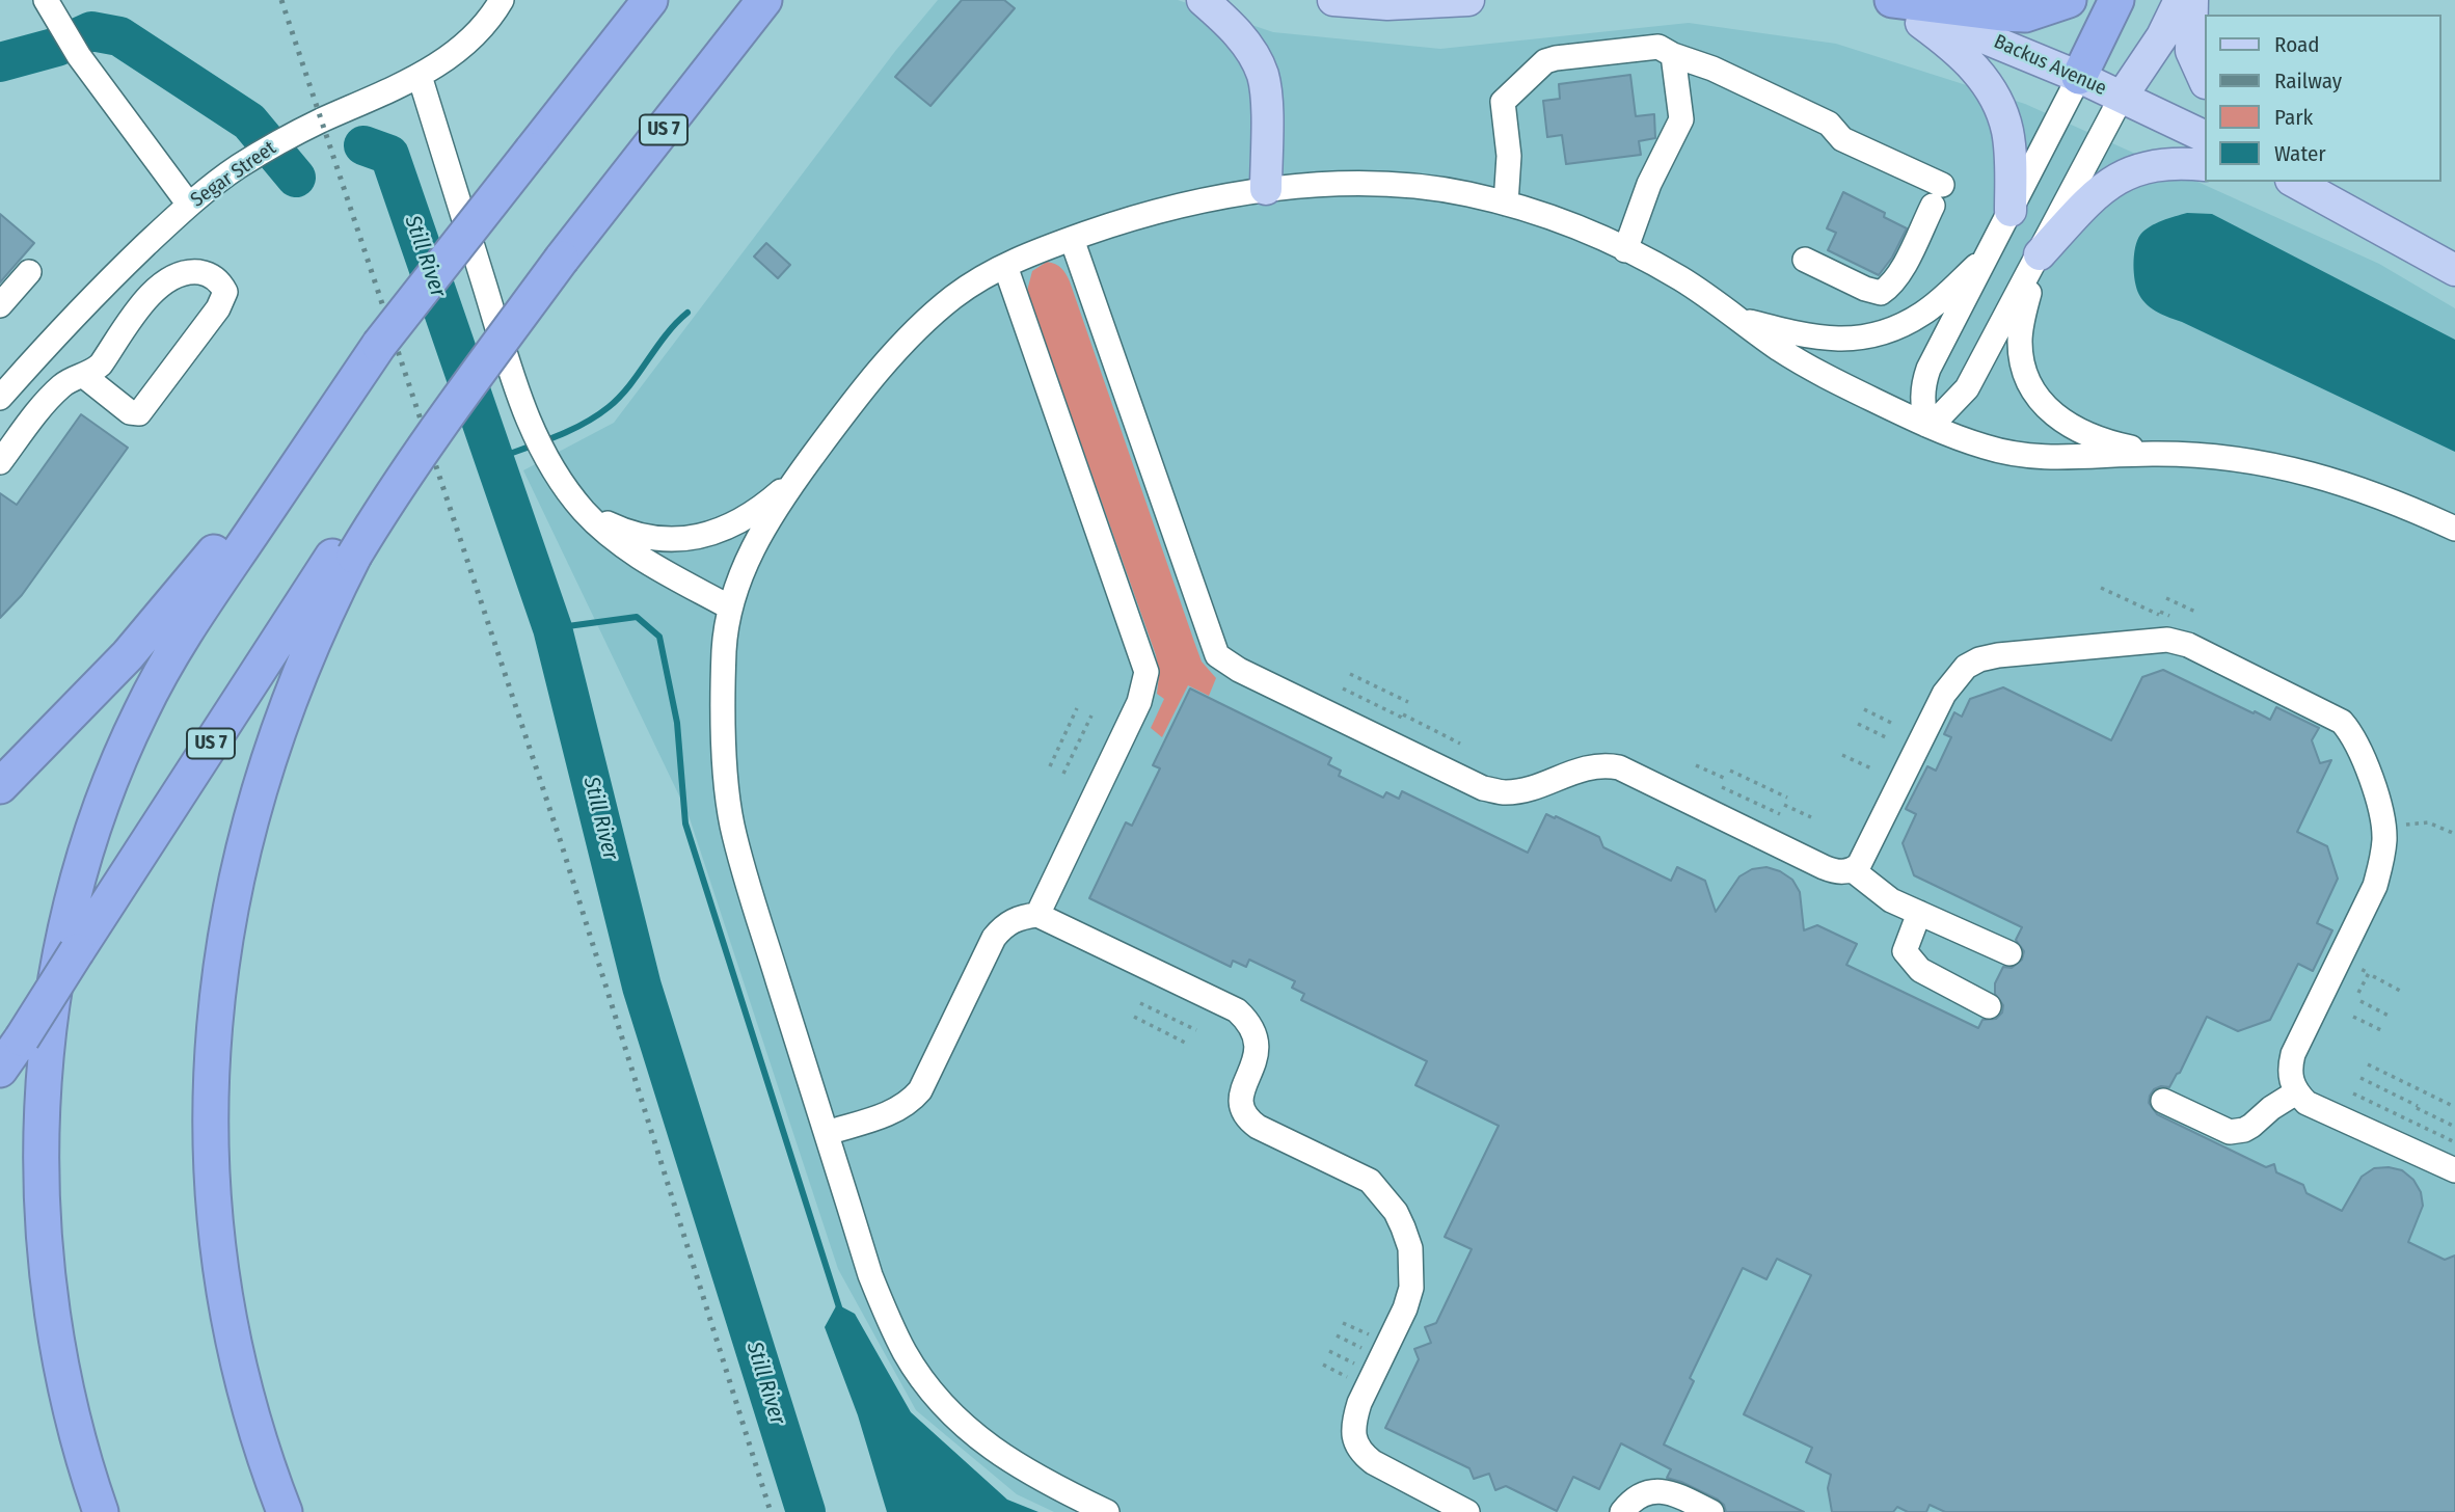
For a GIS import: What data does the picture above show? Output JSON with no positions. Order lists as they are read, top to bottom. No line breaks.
{"streets":{"highway":["US 7"],"main road":["Backus Avenue"],"street":["Segar Street"]},"water":["Still River"],"legend":["Road","Railway","Park","Water"]}
